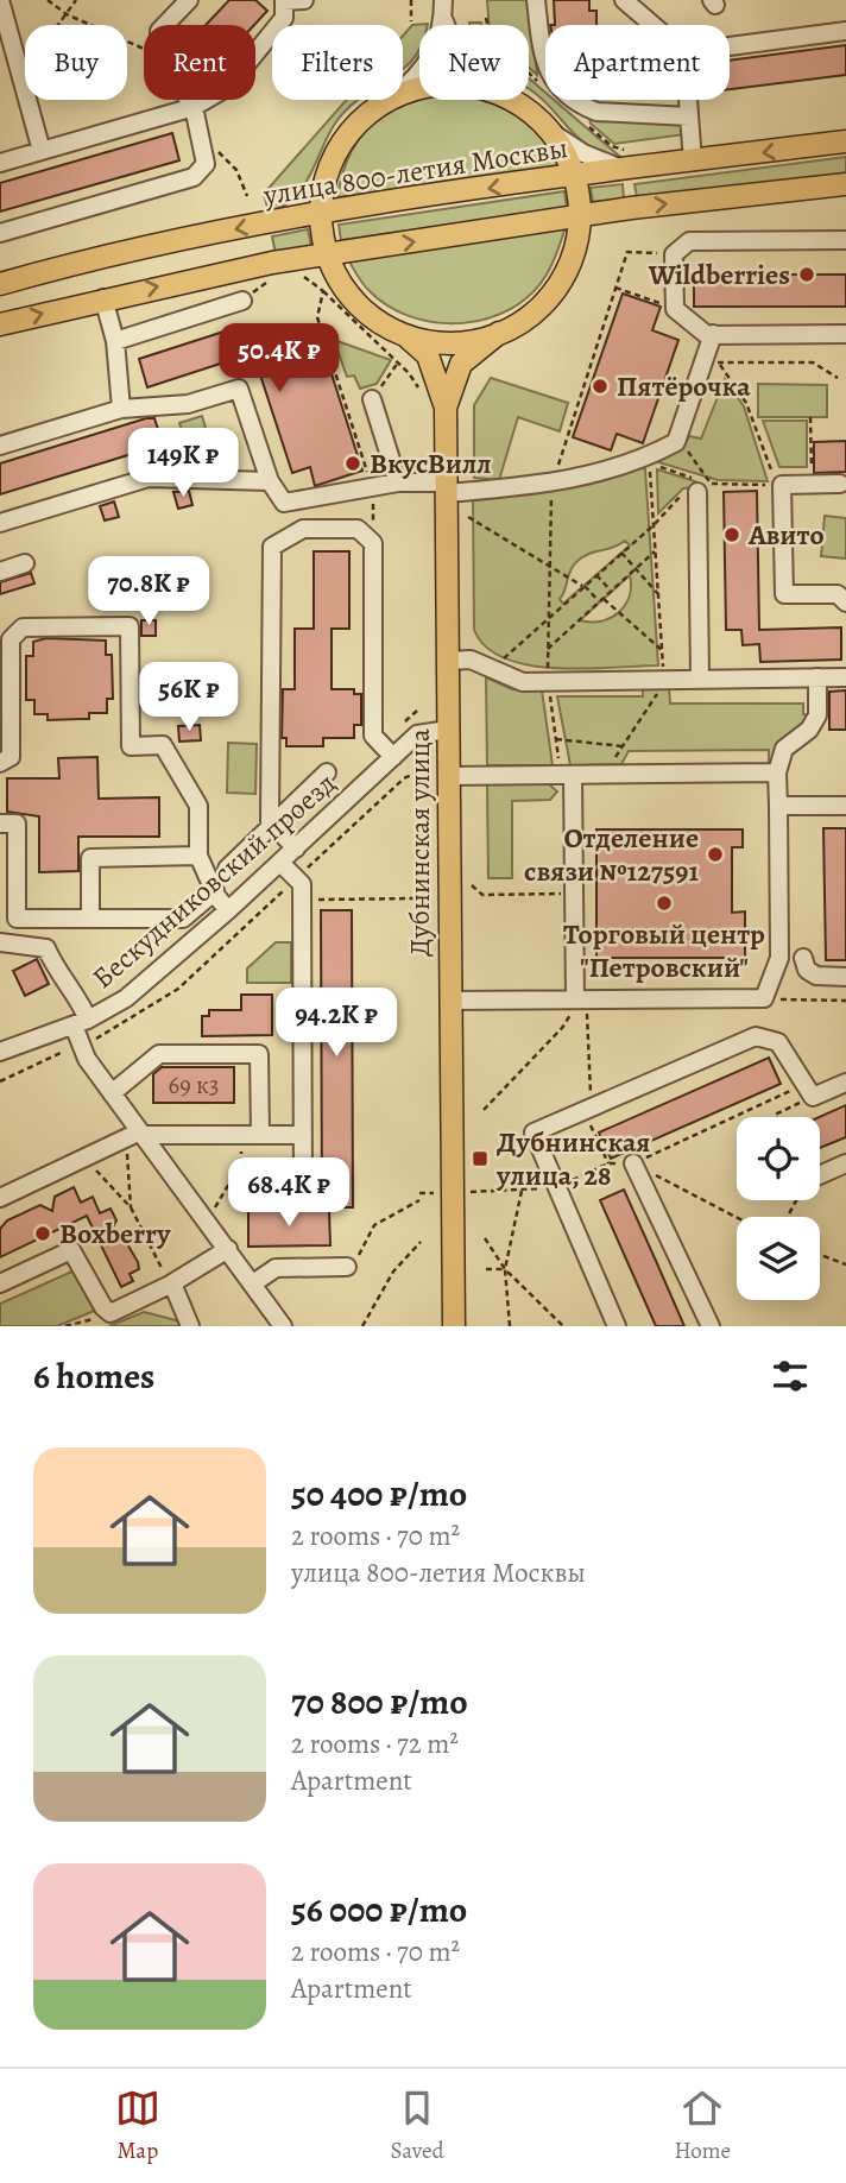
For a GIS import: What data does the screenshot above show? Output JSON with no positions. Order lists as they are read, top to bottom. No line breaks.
{"streets":{"main road":["улица 800-летия Москвы","Дубнинская улица"],"street":["Бескудниковский проезд"]},"crossings":[["Дубнинская улица","Бескудниковский проезд"]],"places":{"other":["Wildberries","Пятёрочка","ВкусВилл","Авито","Отделение связи №127591","Торговый центр \"Петровский\"","Boxberry"],"transit":["Дубнинская улица, 28"]},"house_numbers":["69 к3"],"page":{"chip":["Buy","Rent","Filters","New","Apartment"],"price":["50.4K ₽","149K ₽","70.8K ₽","56K ₽","94.2K ₽","68.4K ₽"],"heading":"6 homes","list":[{"name":"50 400 ₽/mo","note":"2 rooms · 70 m² · улица 800-летия Москвы"},{"name":"70 800 ₽/mo","note":"2 rooms · 72 m² · Apartment"},{"name":"56 000 ₽/mo","note":"2 rooms · 70 m² · Apartment"}],"tabs":["Map","Saved","Home"]}}
